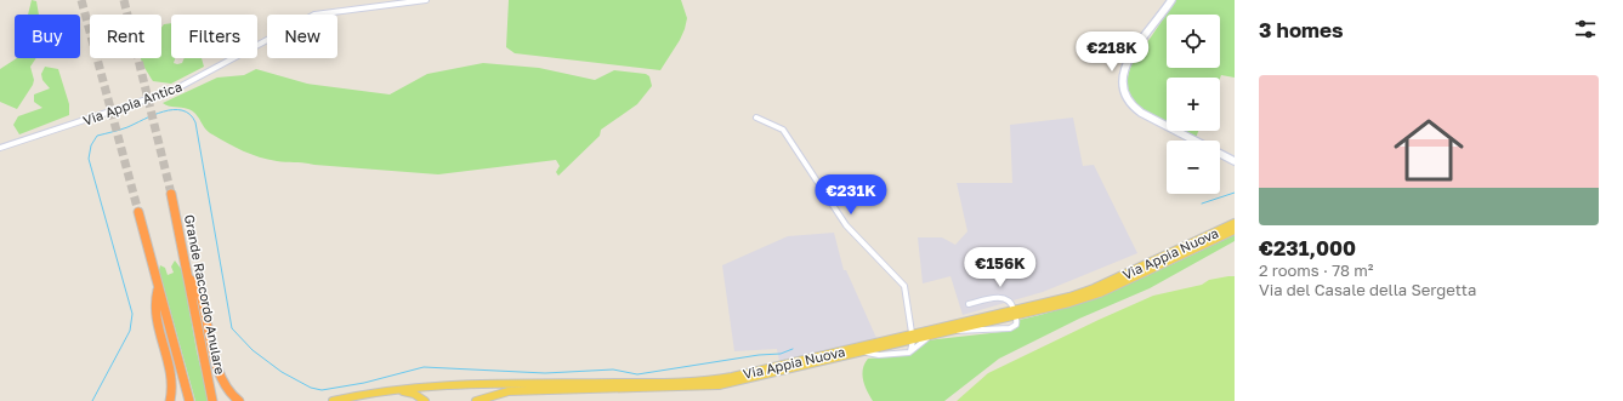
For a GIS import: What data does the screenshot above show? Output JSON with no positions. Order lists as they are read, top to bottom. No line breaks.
{"streets":{"highway":["Grande Raccordo Anulare"],"main road":["Via Appia Nuova"],"street":["Via Appia Antica"]},"page":{"heading":"3 homes","map_buttons":["+","−"],"chip":["Buy","Rent","Filters","New"],"price":["€218K","€231K","€156K"],"list":[{"name":"€231,000","note":"2 rooms · 78 m² · Via del Casale della Sergetta"}]}}
